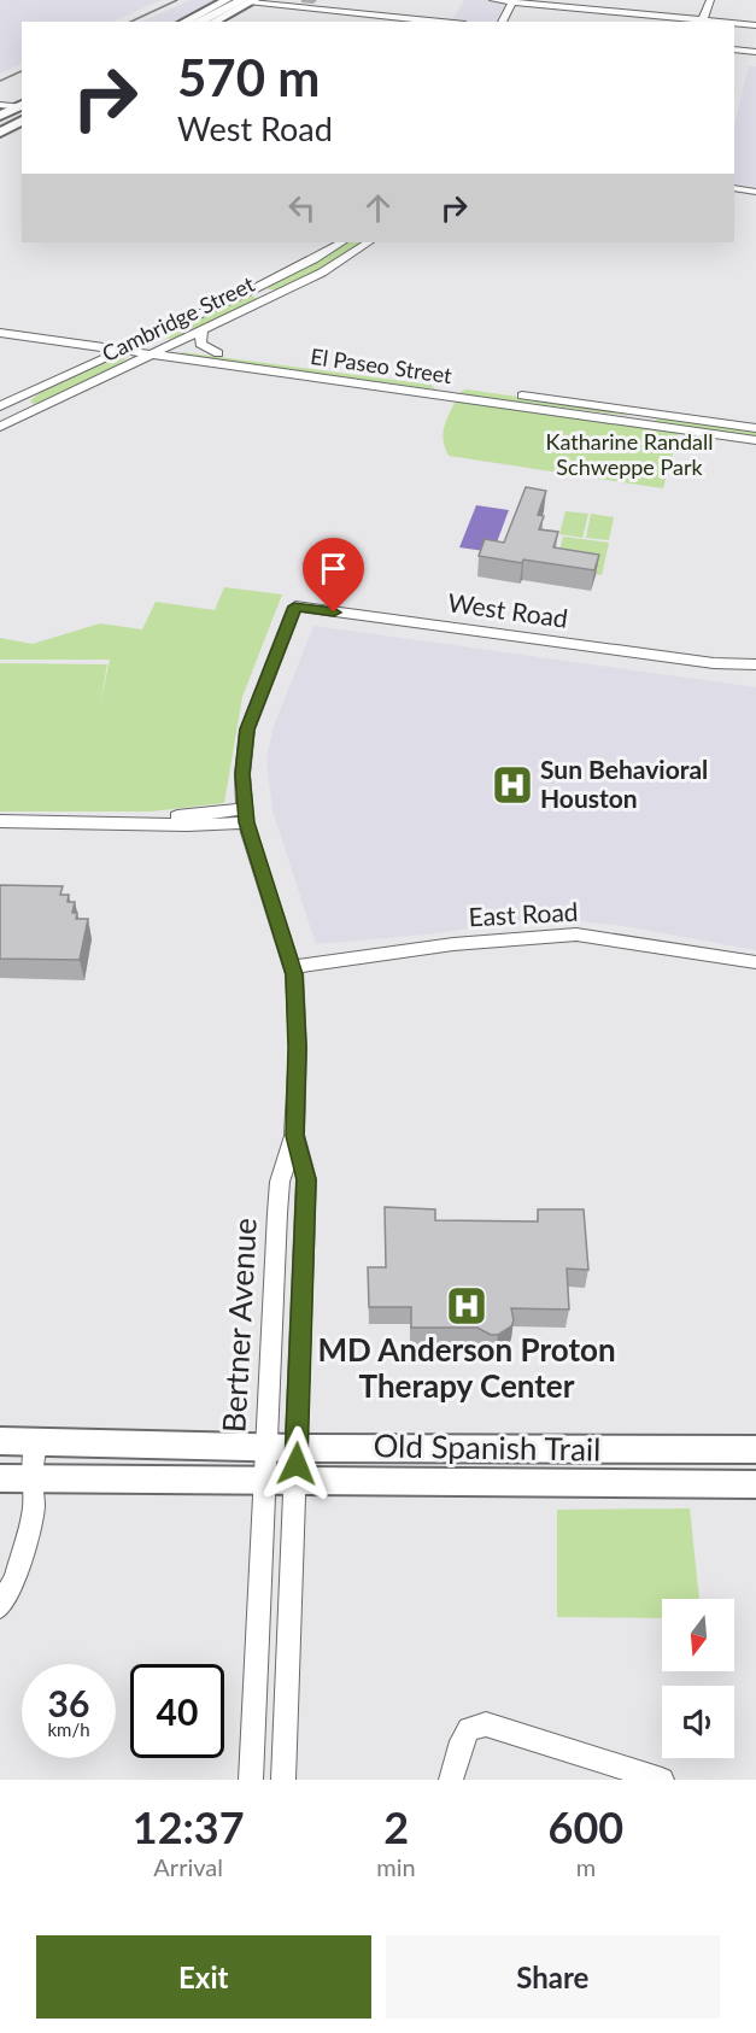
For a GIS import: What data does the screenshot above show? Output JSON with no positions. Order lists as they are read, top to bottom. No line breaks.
{"streets":{"main road":["Old Spanish Trail"],"street":["Cambridge Street","El Paseo Street","West Road","East Road","Bertner Avenue"]},"crossings":[["Cambridge Street","El Paseo Street"],["West Road","Bertner Avenue"],["East Road","Bertner Avenue"],["Bertner Avenue","Old Spanish Trail"]],"parks":["Katharine Randall Schweppe Park"],"places":{"hospital":["Sun Behavioral Houston","MD Anderson Proton Therapy Center"]},"north":"bottom","page":{"turn":["570 m","West Road"],"speed":"36 km/h","limit":"40","eta":["12:37","Arrival","2","min","600","m"],"buttons":["Exit","Share"]}}
